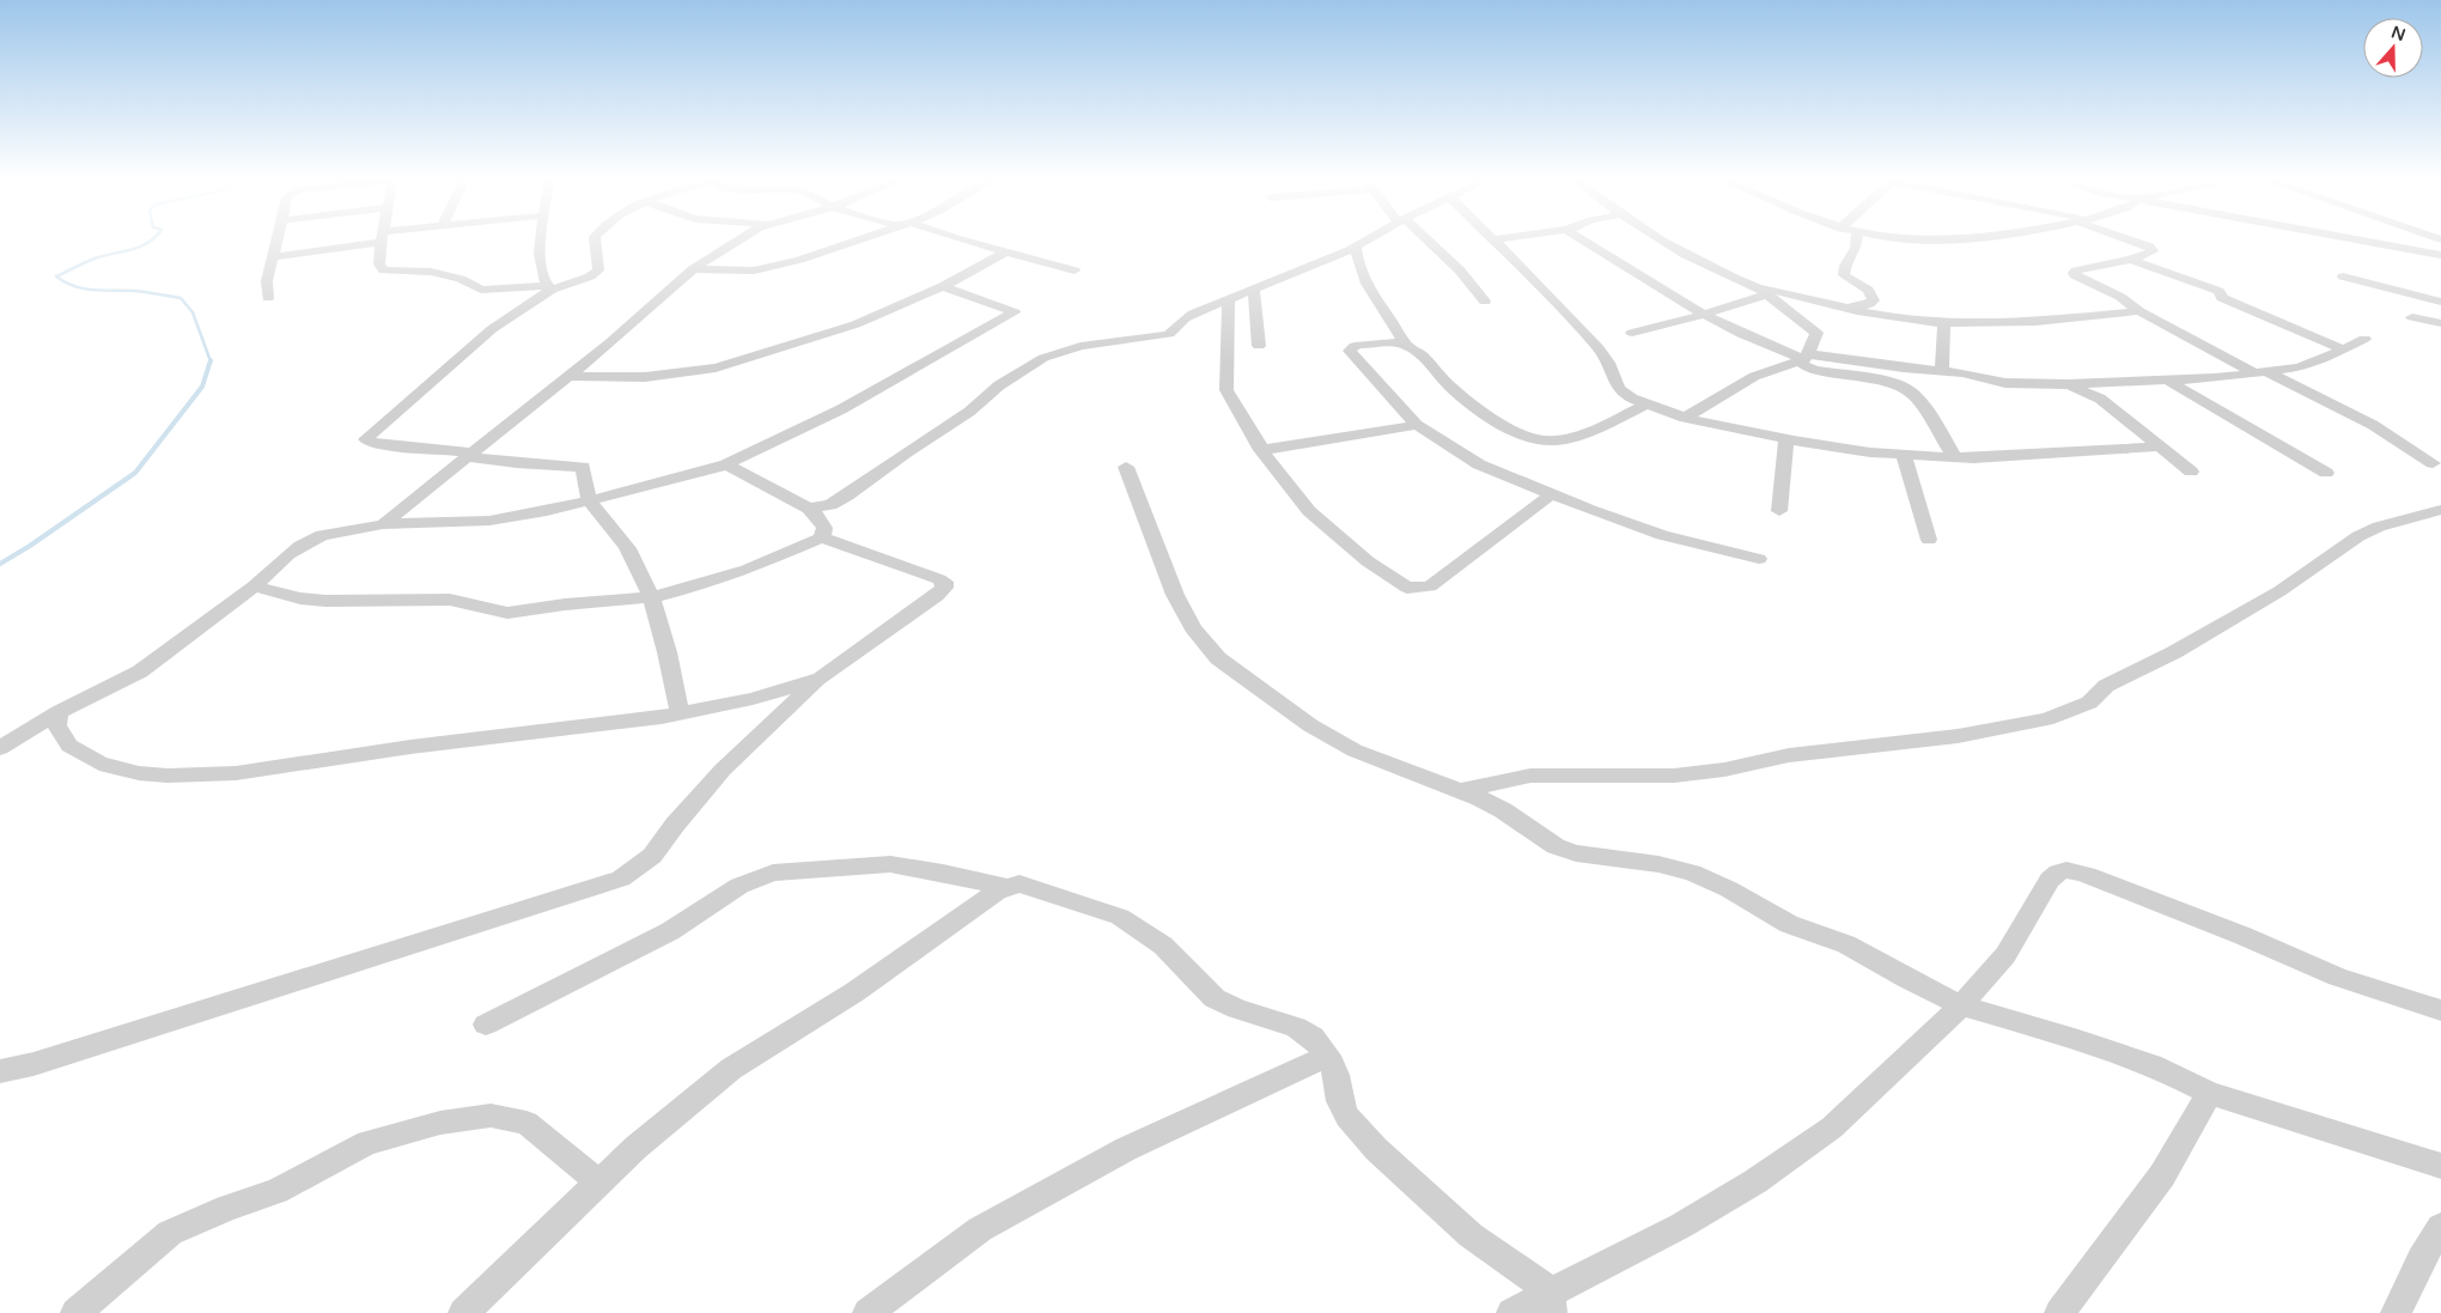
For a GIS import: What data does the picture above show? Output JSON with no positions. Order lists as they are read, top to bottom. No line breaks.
{"north":"top"}
